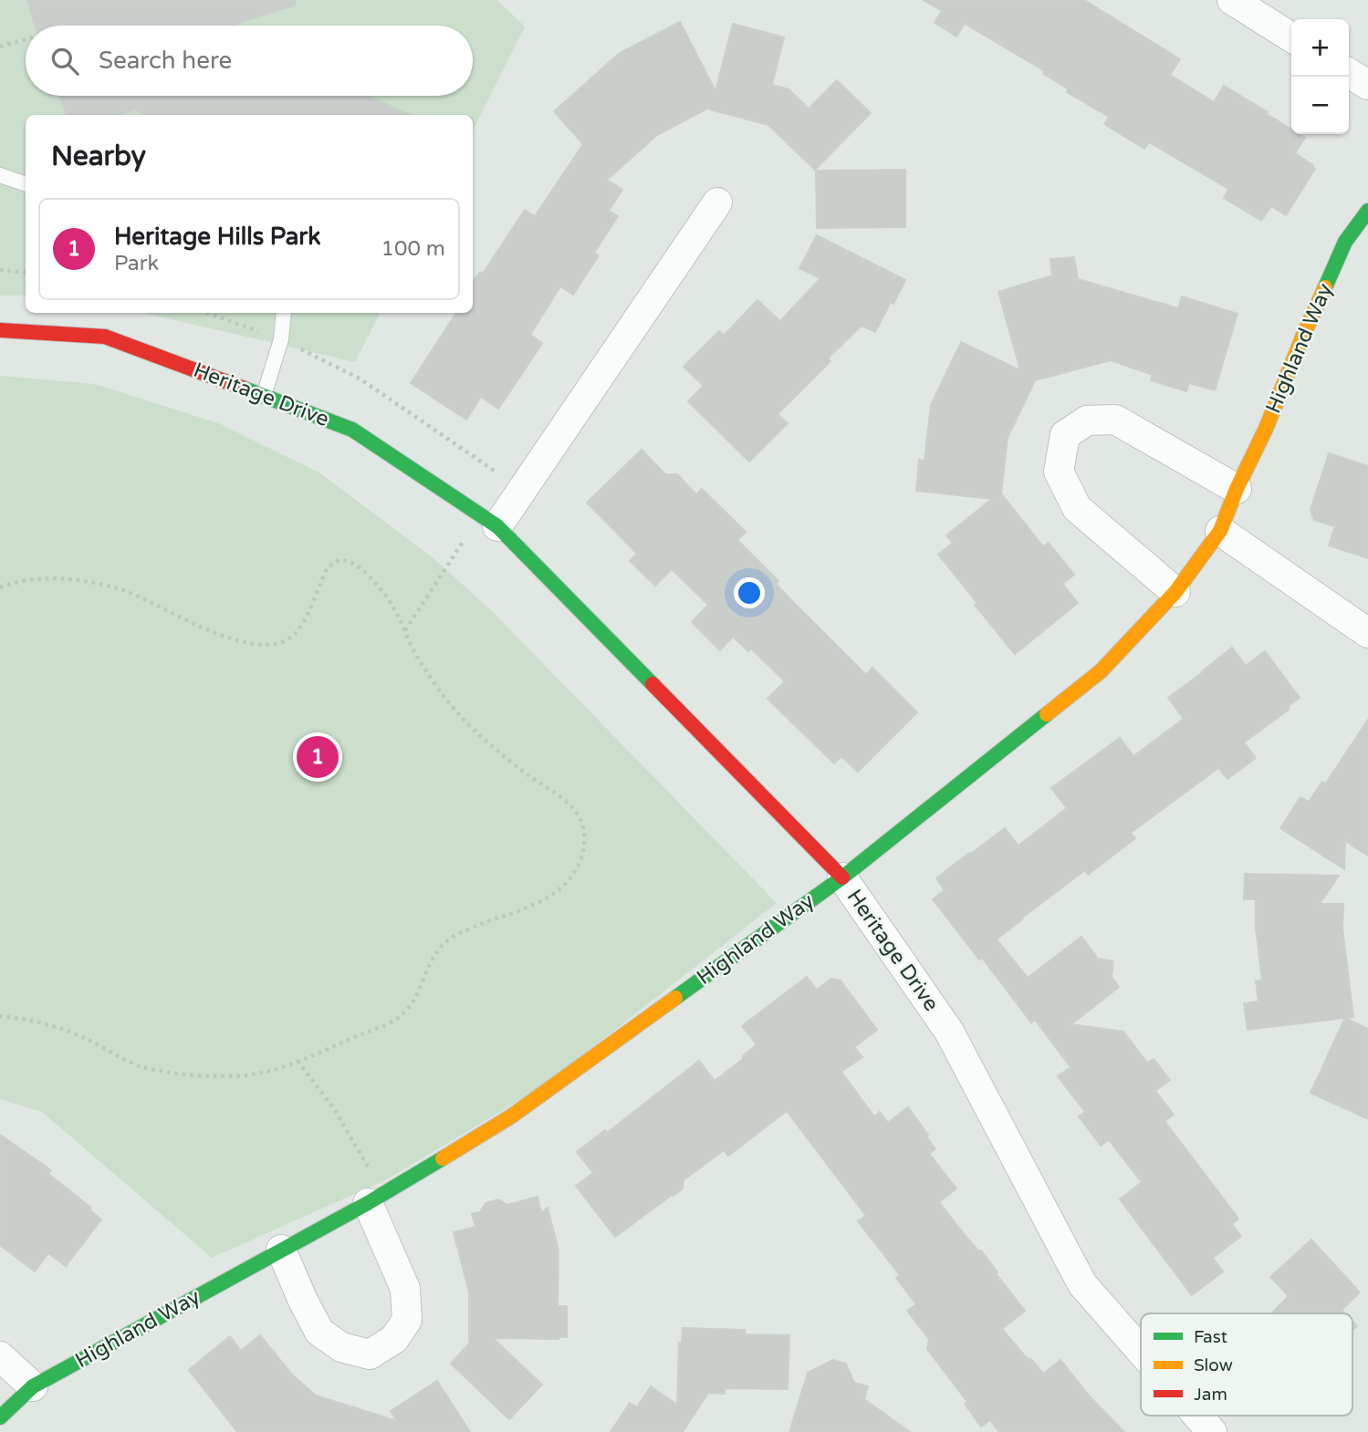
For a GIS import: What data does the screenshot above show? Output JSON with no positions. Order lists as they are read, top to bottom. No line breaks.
{"streets":{"street":["Highland Way","Heritage Drive"]},"crossings":[["Highland Way","Heritage Drive"]],"legend":["Fast","Slow","Jam"],"page":{"map_buttons":["+","−"],"search":"Search here","heading":"Nearby","list":[{"mark":"1","name":"Heritage Hills Park","note":"Park","value":"100 m"}],"pins":"1"}}
